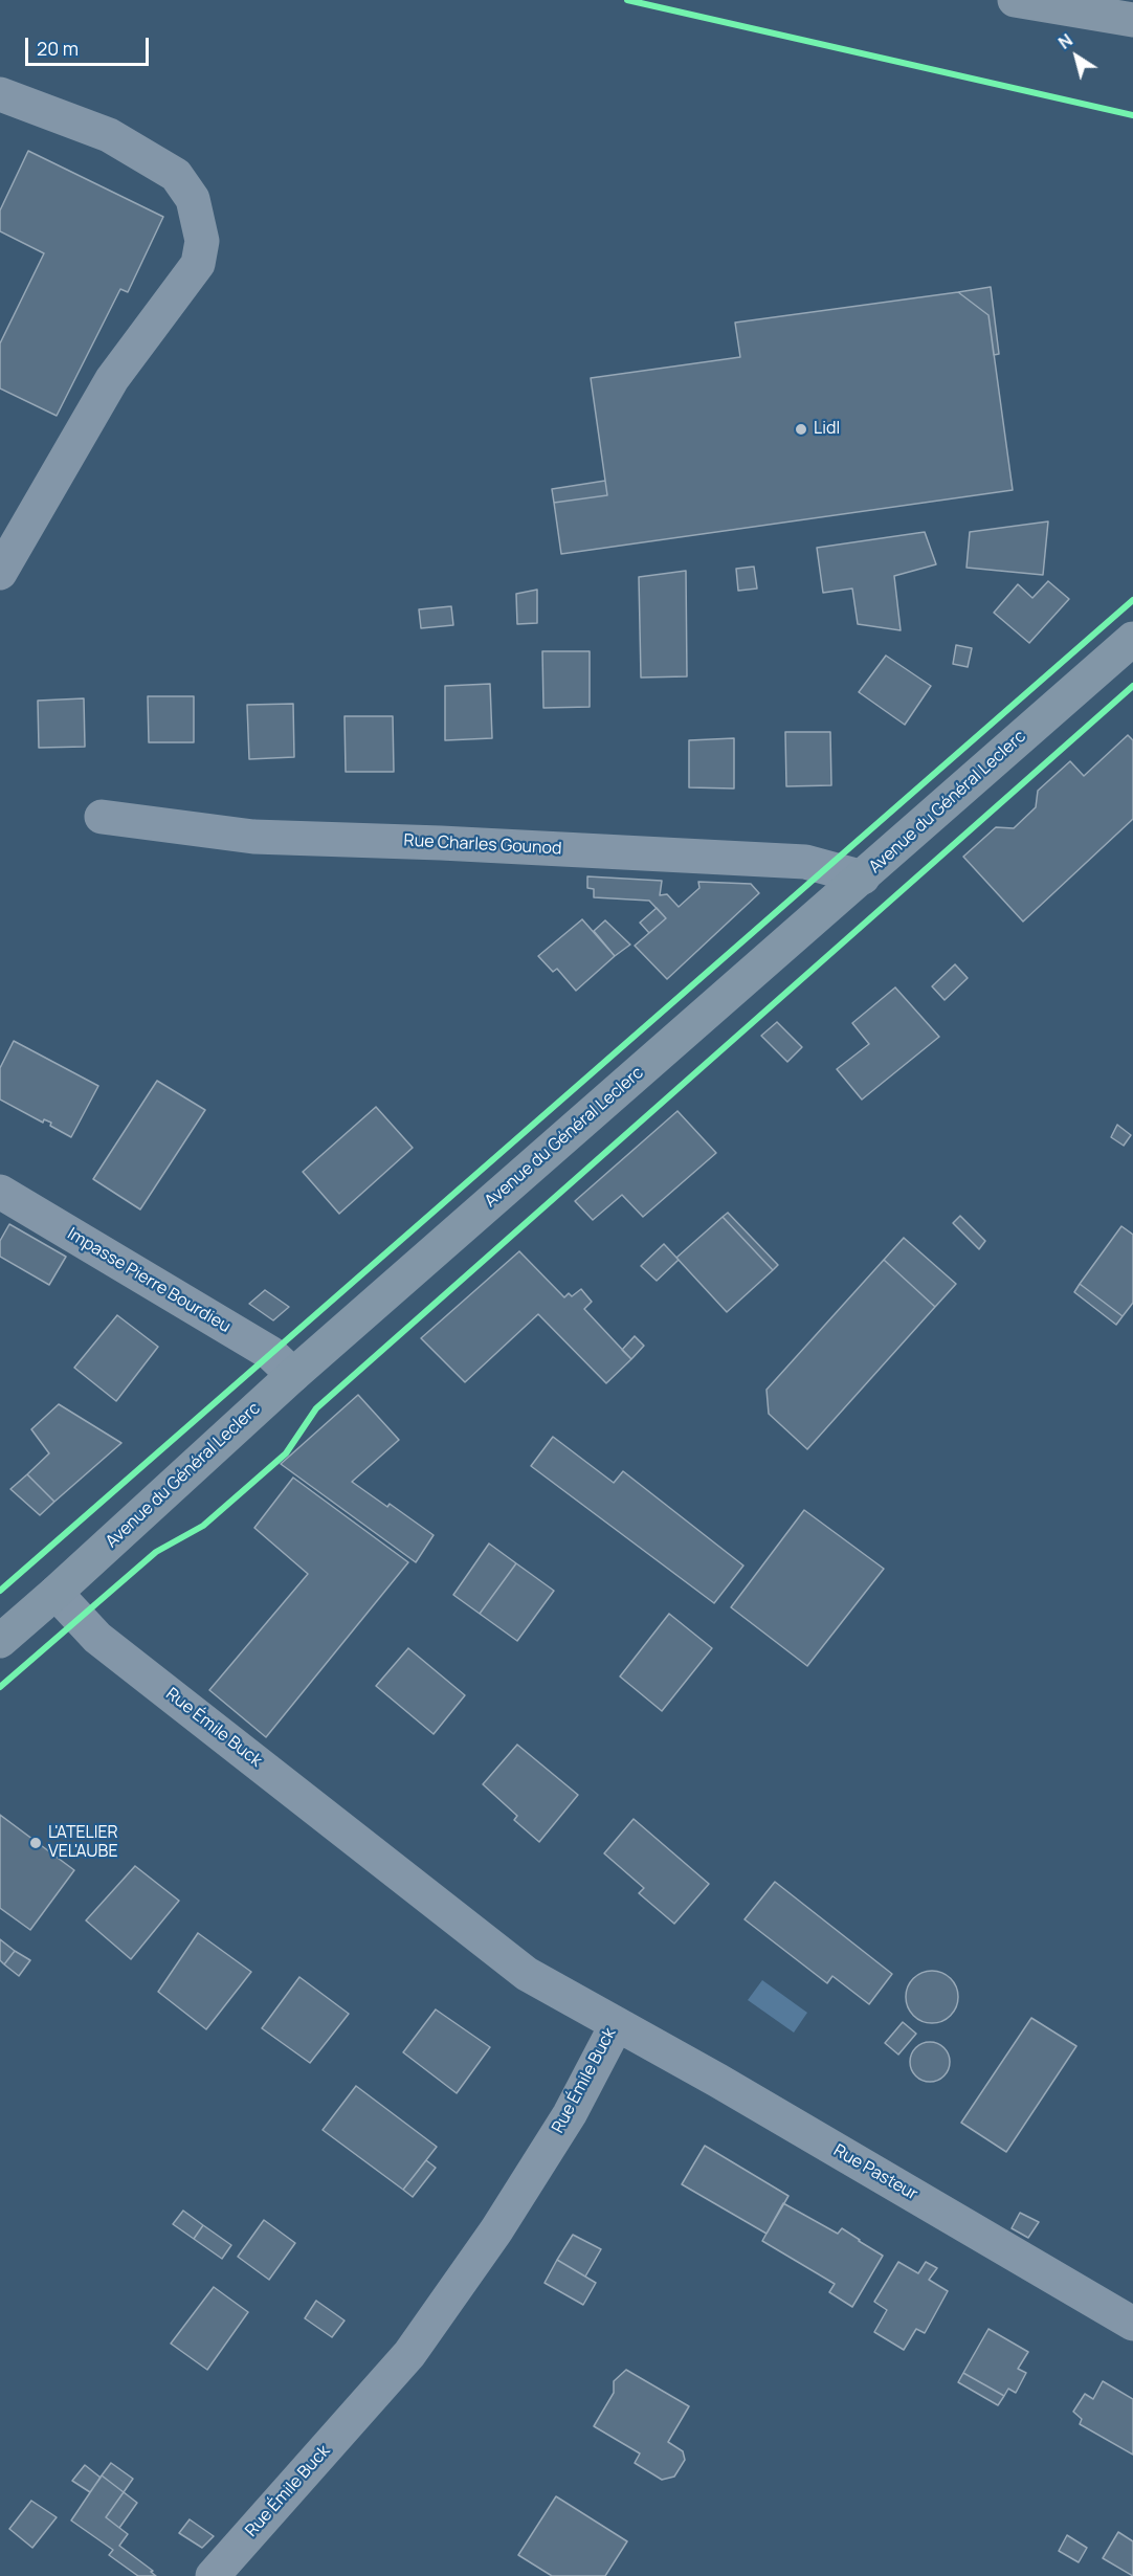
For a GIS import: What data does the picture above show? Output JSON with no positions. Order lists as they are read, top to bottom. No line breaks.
{"streets":{"main road":["Avenue du Général Leclerc"],"street":["Rue Charles Gounod","Impasse Pierre Bourdieu","Rue Émile Buck","Rue Pasteur"]},"crossings":[["Avenue du Général Leclerc","Rue Charles Gounod"],["Avenue du Général Leclerc","Impasse Pierre Bourdieu"],["Avenue du Général Leclerc","Rue Émile Buck"],["Rue Émile Buck","Rue Pasteur"]],"places":["Lidl","L'ATELIER VEL'AUBE"],"scale_bar":"20 m","north":"top left"}
